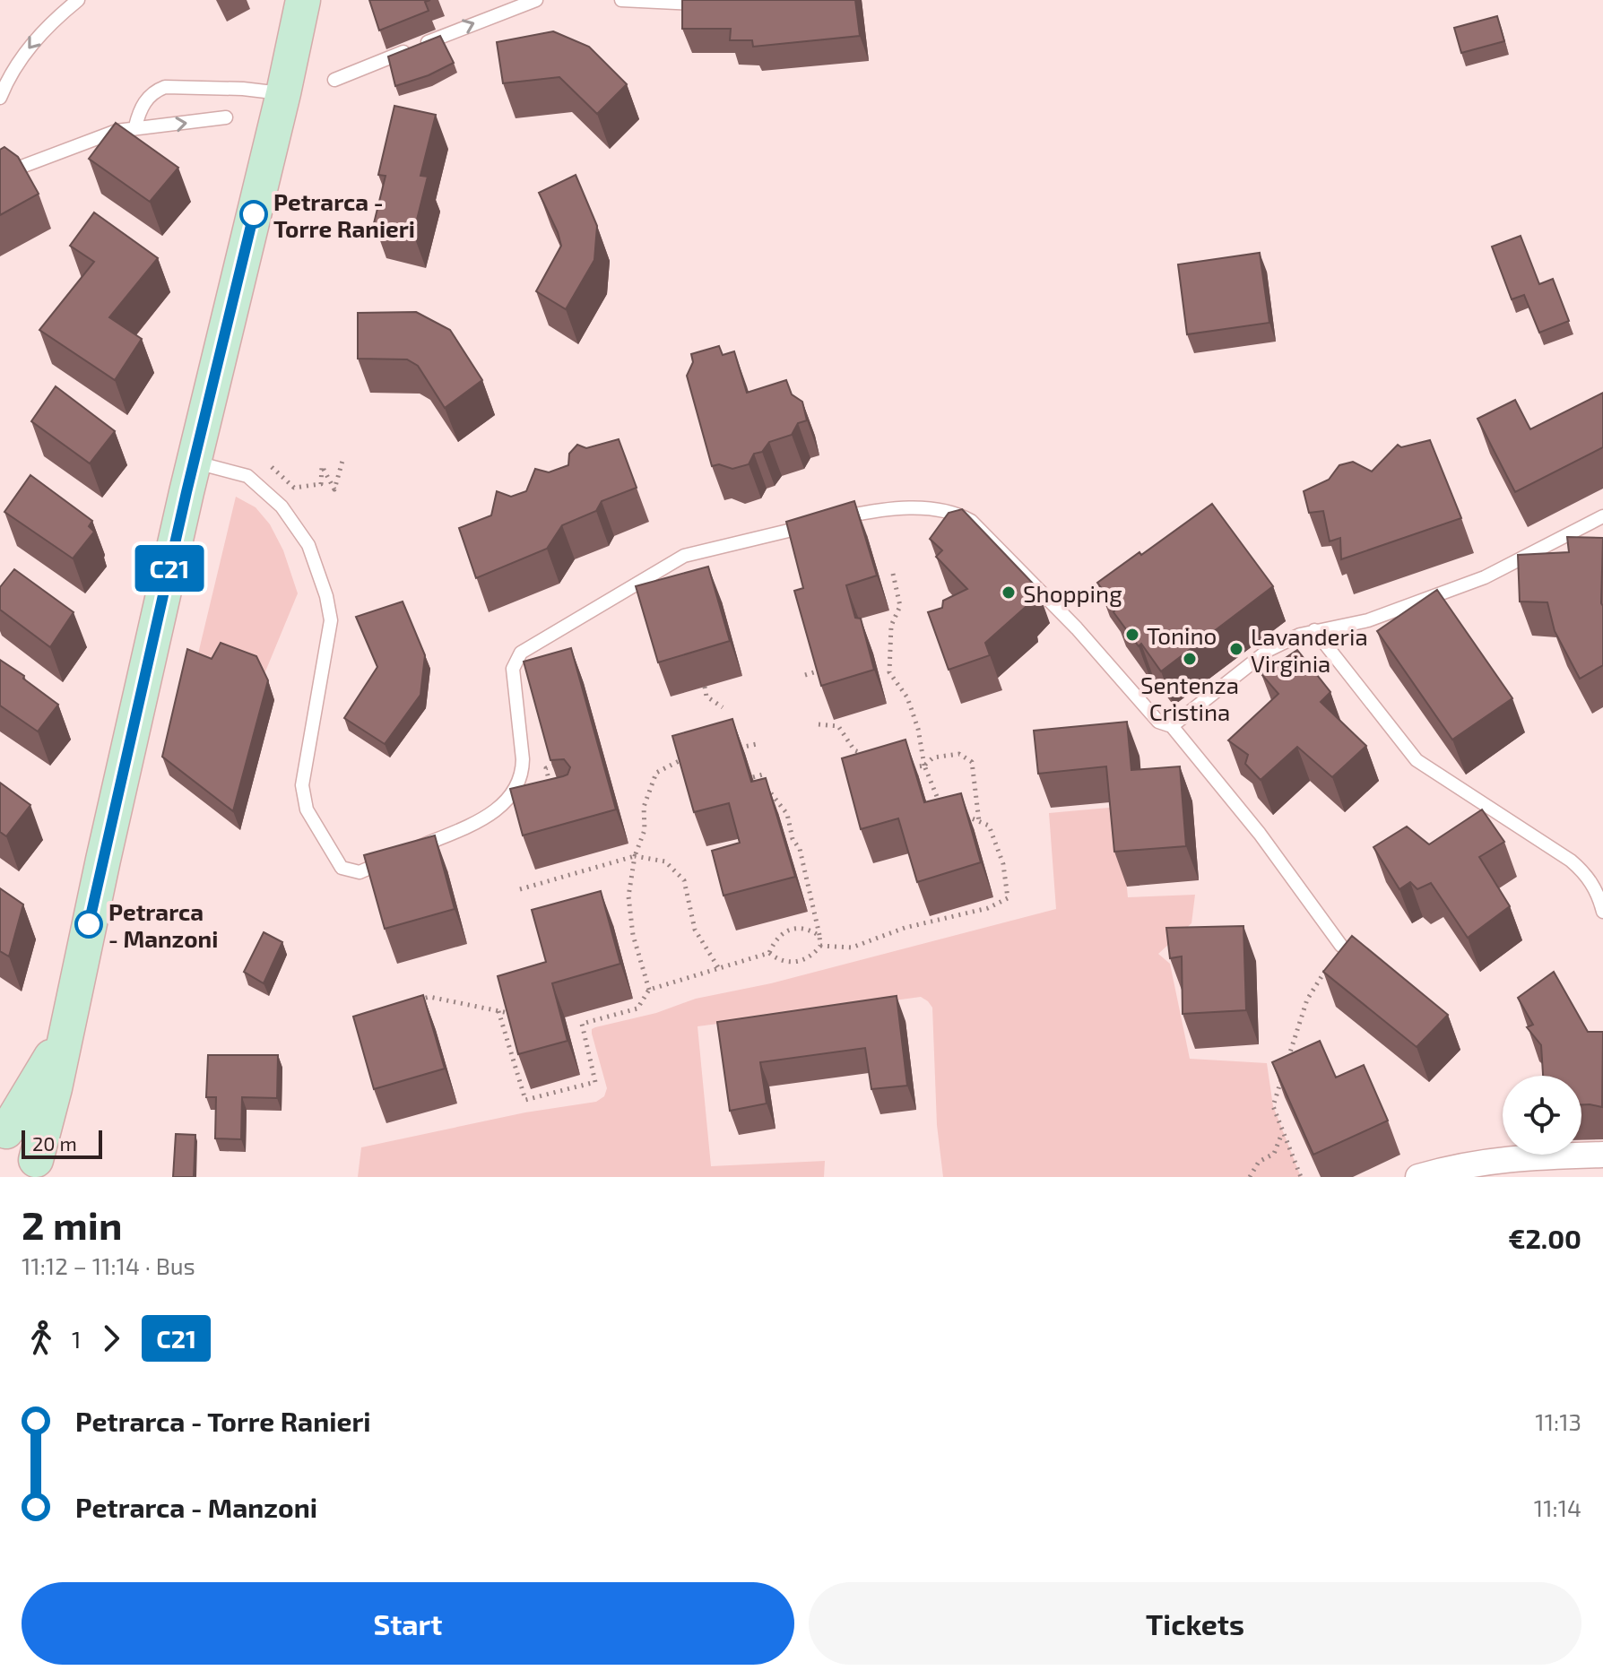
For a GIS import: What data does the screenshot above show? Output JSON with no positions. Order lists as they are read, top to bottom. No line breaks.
{"places":["Petrarca - Torre Ranieri","Shopping","Tonino","Lavanderia Virginia","Sentenza Cristina","Petrarca - Manzoni"],"lines":["bus line C21"],"scale_bar":"20 m","page":{"on_map":"C21","scale":"20 m","heading":["2 min","11:12 – 11:14 · Bus","€2.00"],"legs":["1","C21"],"list":[{"name":"Petrarca - Torre Ranieri","value":"11:13"},{"name":"Petrarca - Manzoni","value":"11:14"}],"buttons":["Start","Tickets"]}}
